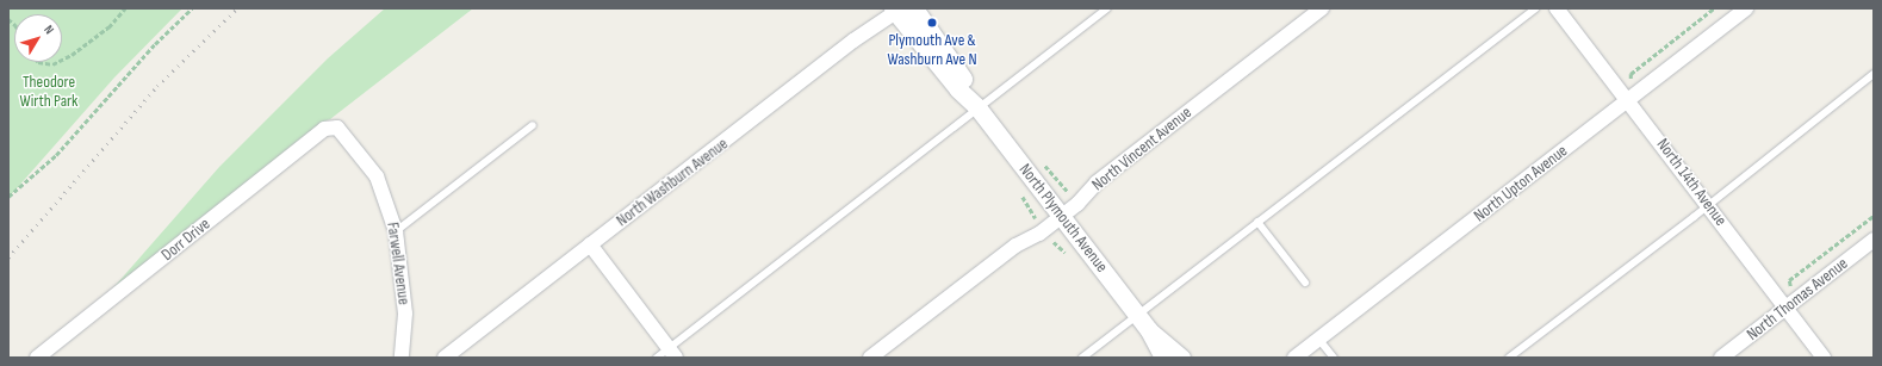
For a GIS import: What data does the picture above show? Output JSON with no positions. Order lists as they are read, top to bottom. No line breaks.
{"streets":{"street":["North Vincent Avenue","North Washburn Avenue","North 14th Avenue","North Upton Avenue","North Plymouth Avenue","Dorr Drive","Farwell Avenue","North Thomas Avenue"]},"crossings":[["North Vincent Avenue","North Plymouth Avenue"],["North Washburn Avenue","North Plymouth Avenue"],["North 14th Avenue","North Upton Avenue"],["North 14th Avenue","North Thomas Avenue"],["Dorr Drive","Farwell Avenue"]],"parks":["Theodore Wirth Park"],"places":["Plymouth Ave & Washburn Ave N"],"north":"top right"}
